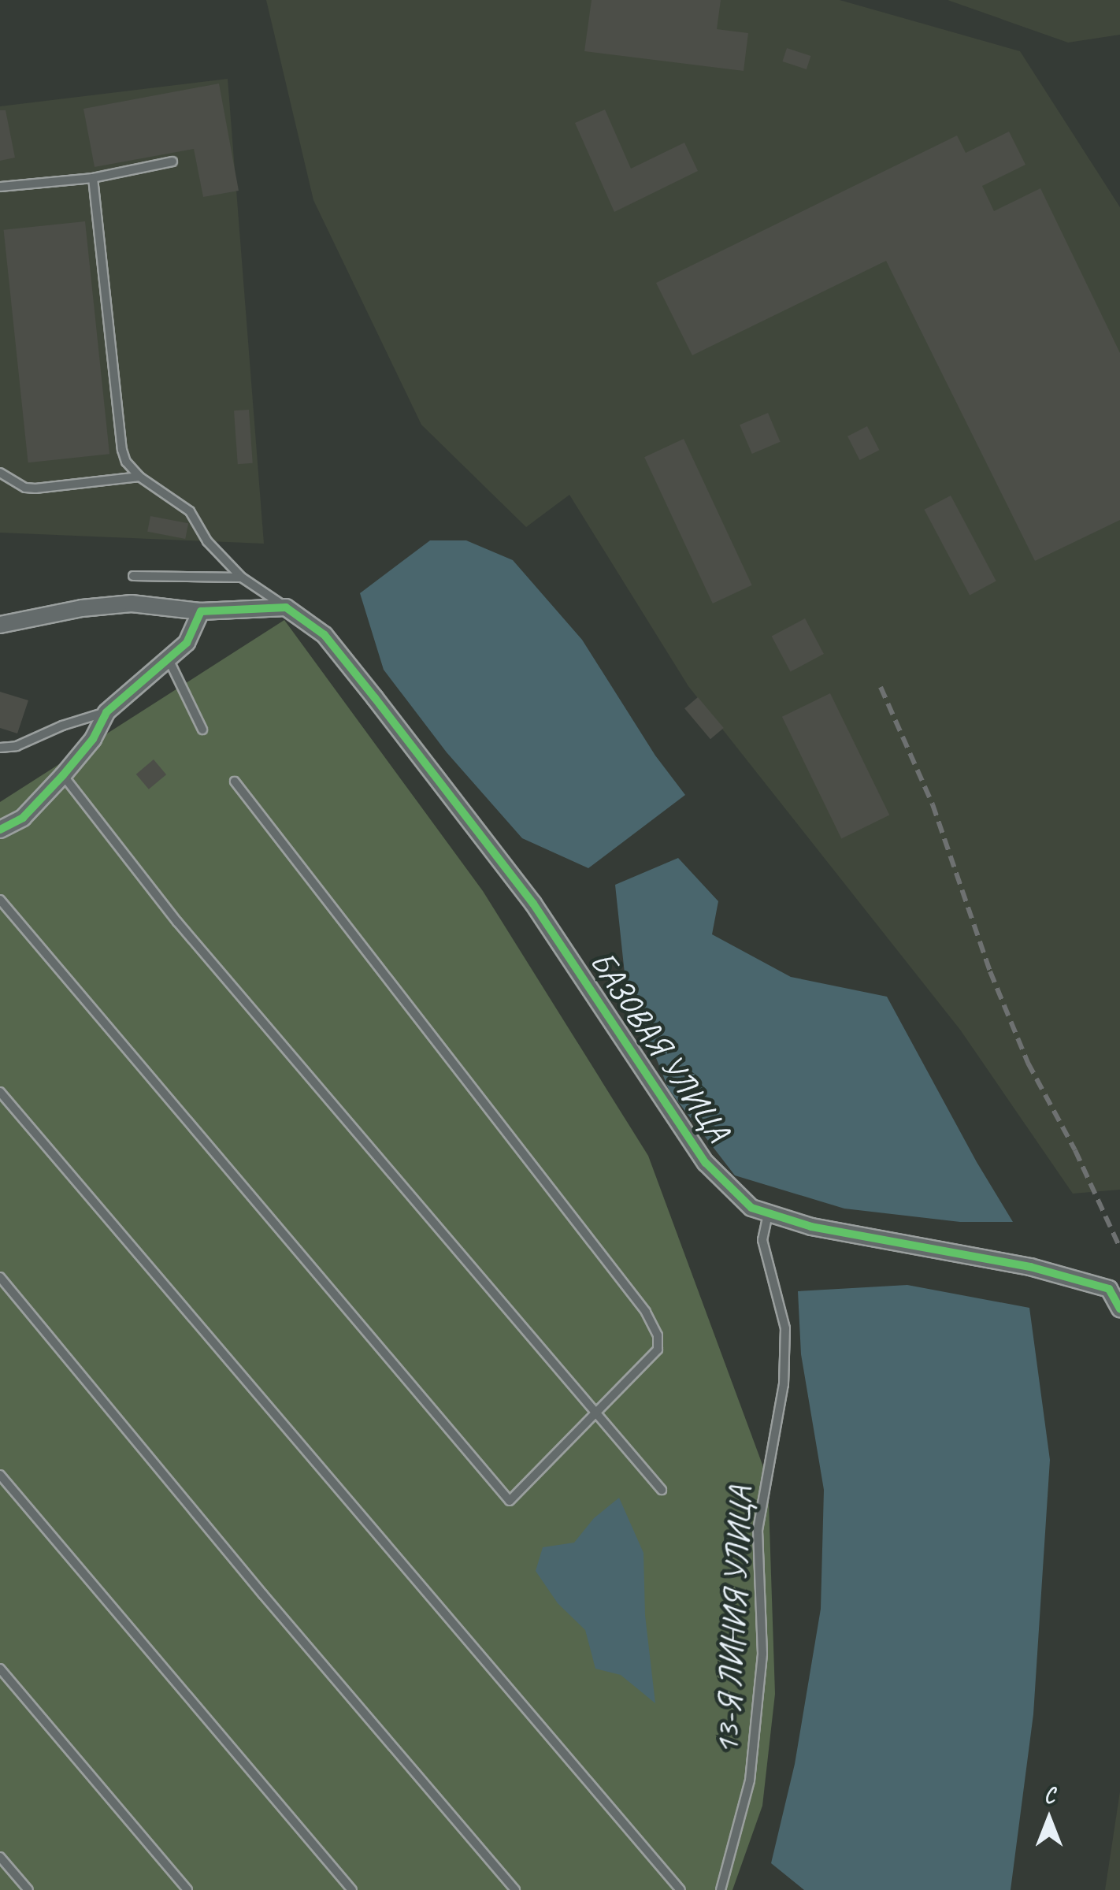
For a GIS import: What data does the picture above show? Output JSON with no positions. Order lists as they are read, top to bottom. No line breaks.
{"streets":{"street":["БАЗОВАЯ УЛИЦА"],"lane":["13-Я ЛИНИЯ УЛИЦА"]},"crossings":[["БАЗОВАЯ УЛИЦА","13-Я ЛИНИЯ УЛИЦА"]],"north":"top"}
